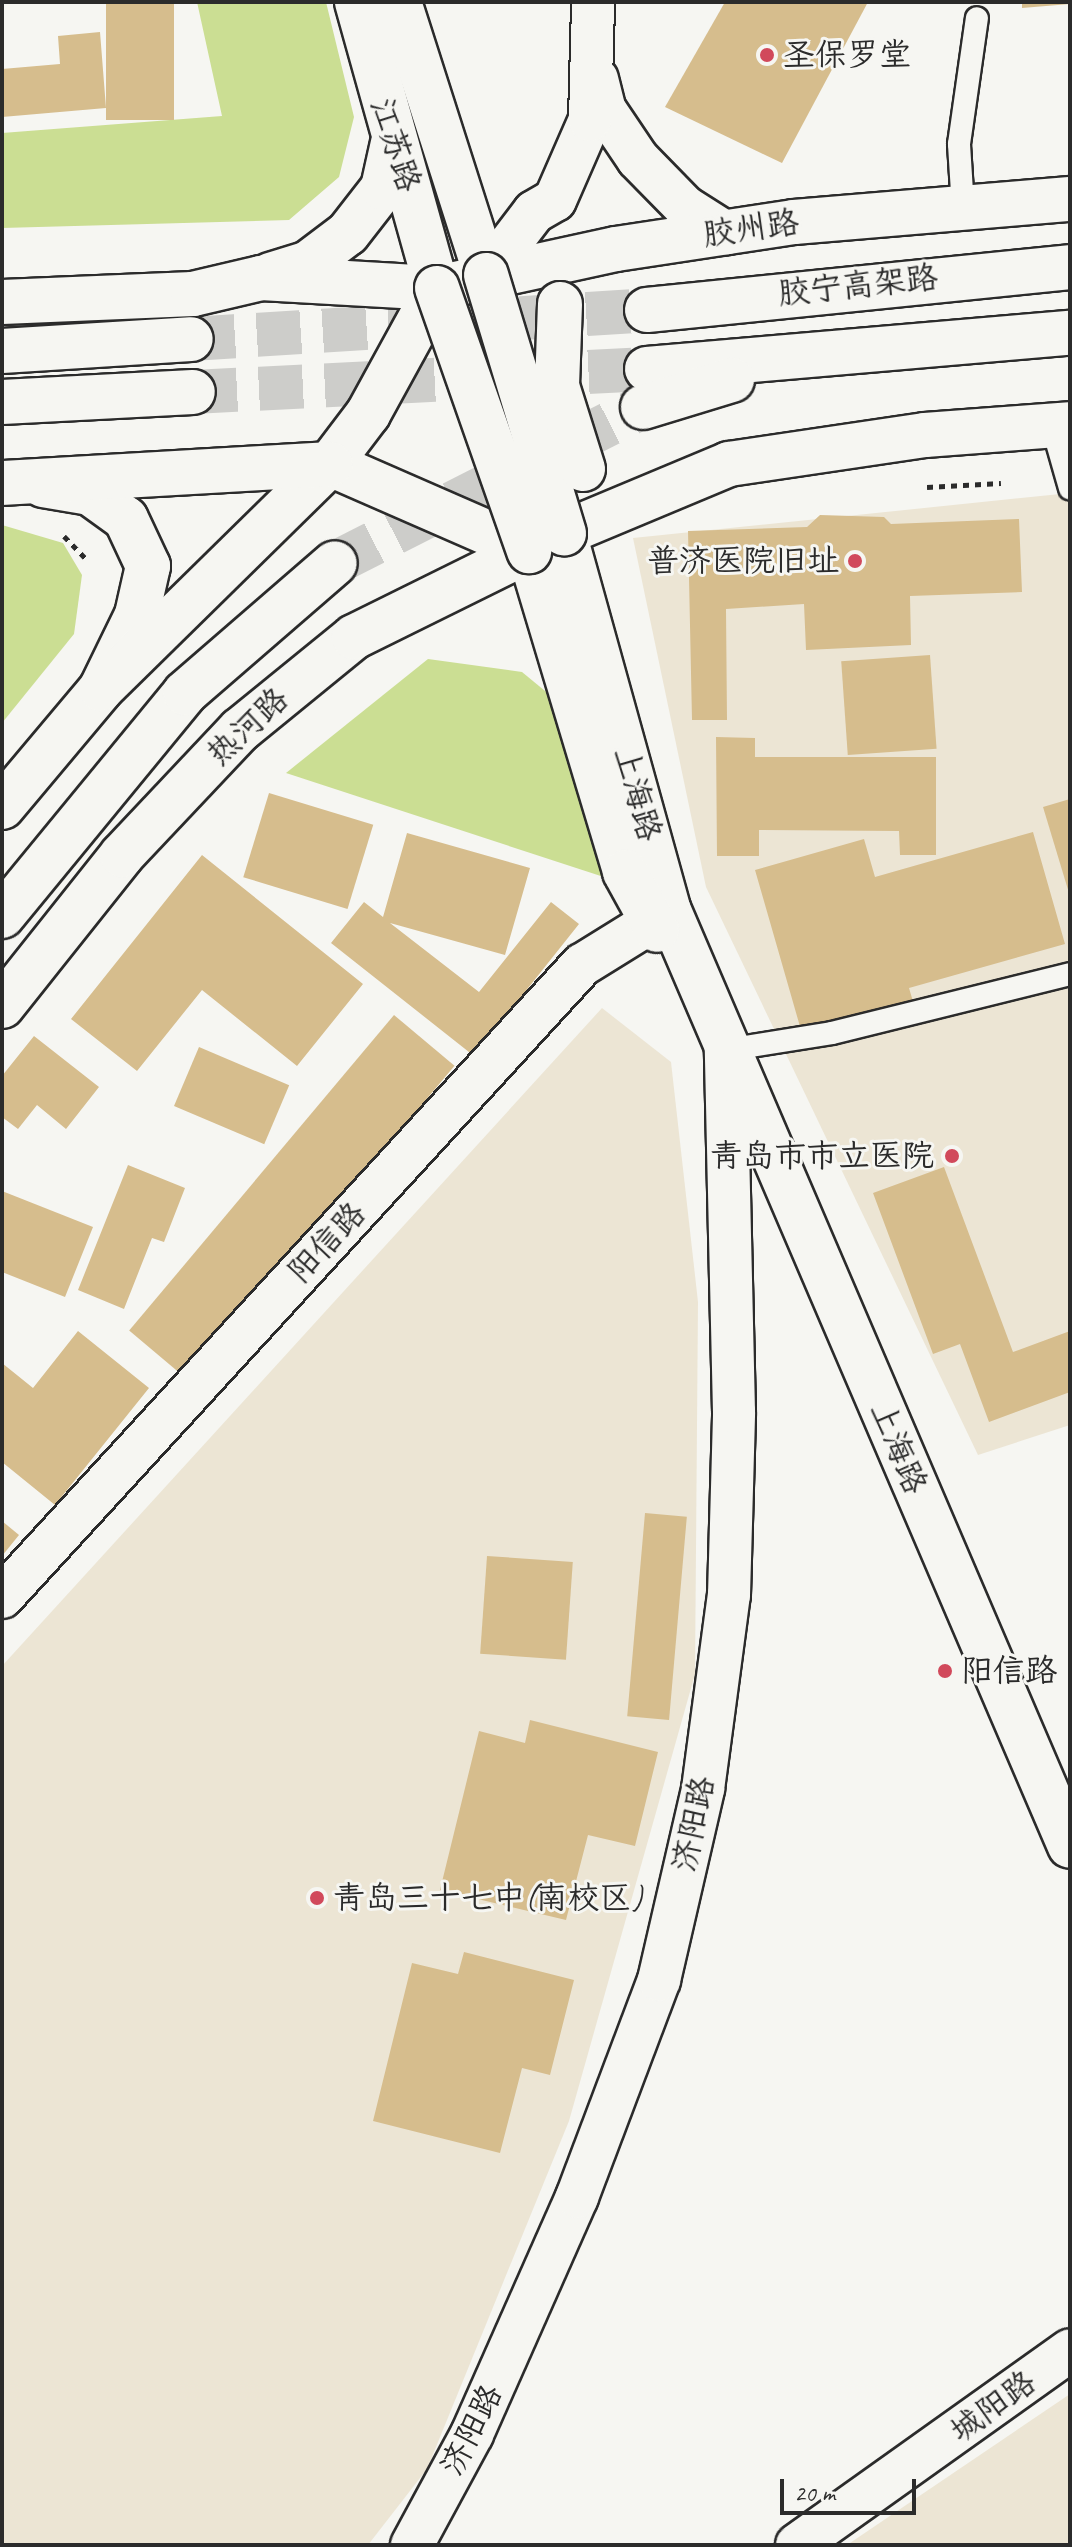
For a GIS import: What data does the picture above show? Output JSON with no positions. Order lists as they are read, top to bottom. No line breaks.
{"streets":{"main road":["江苏路","胶州路","胶宁高架路","热河路","上海路"],"street":["阳信路","济阳路","城阳路"]},"crossings":[["江苏路","胶州路"],["江苏路","热河路"],["江苏路","上海路"],["热河路","上海路"],["上海路","阳信路"],["上海路","济阳路"]],"places":["圣保罗堂","普济医院旧址","青岛市市立医院","阳信路","青岛三十七中(南校区)"],"scale_bar":"20 m"}
